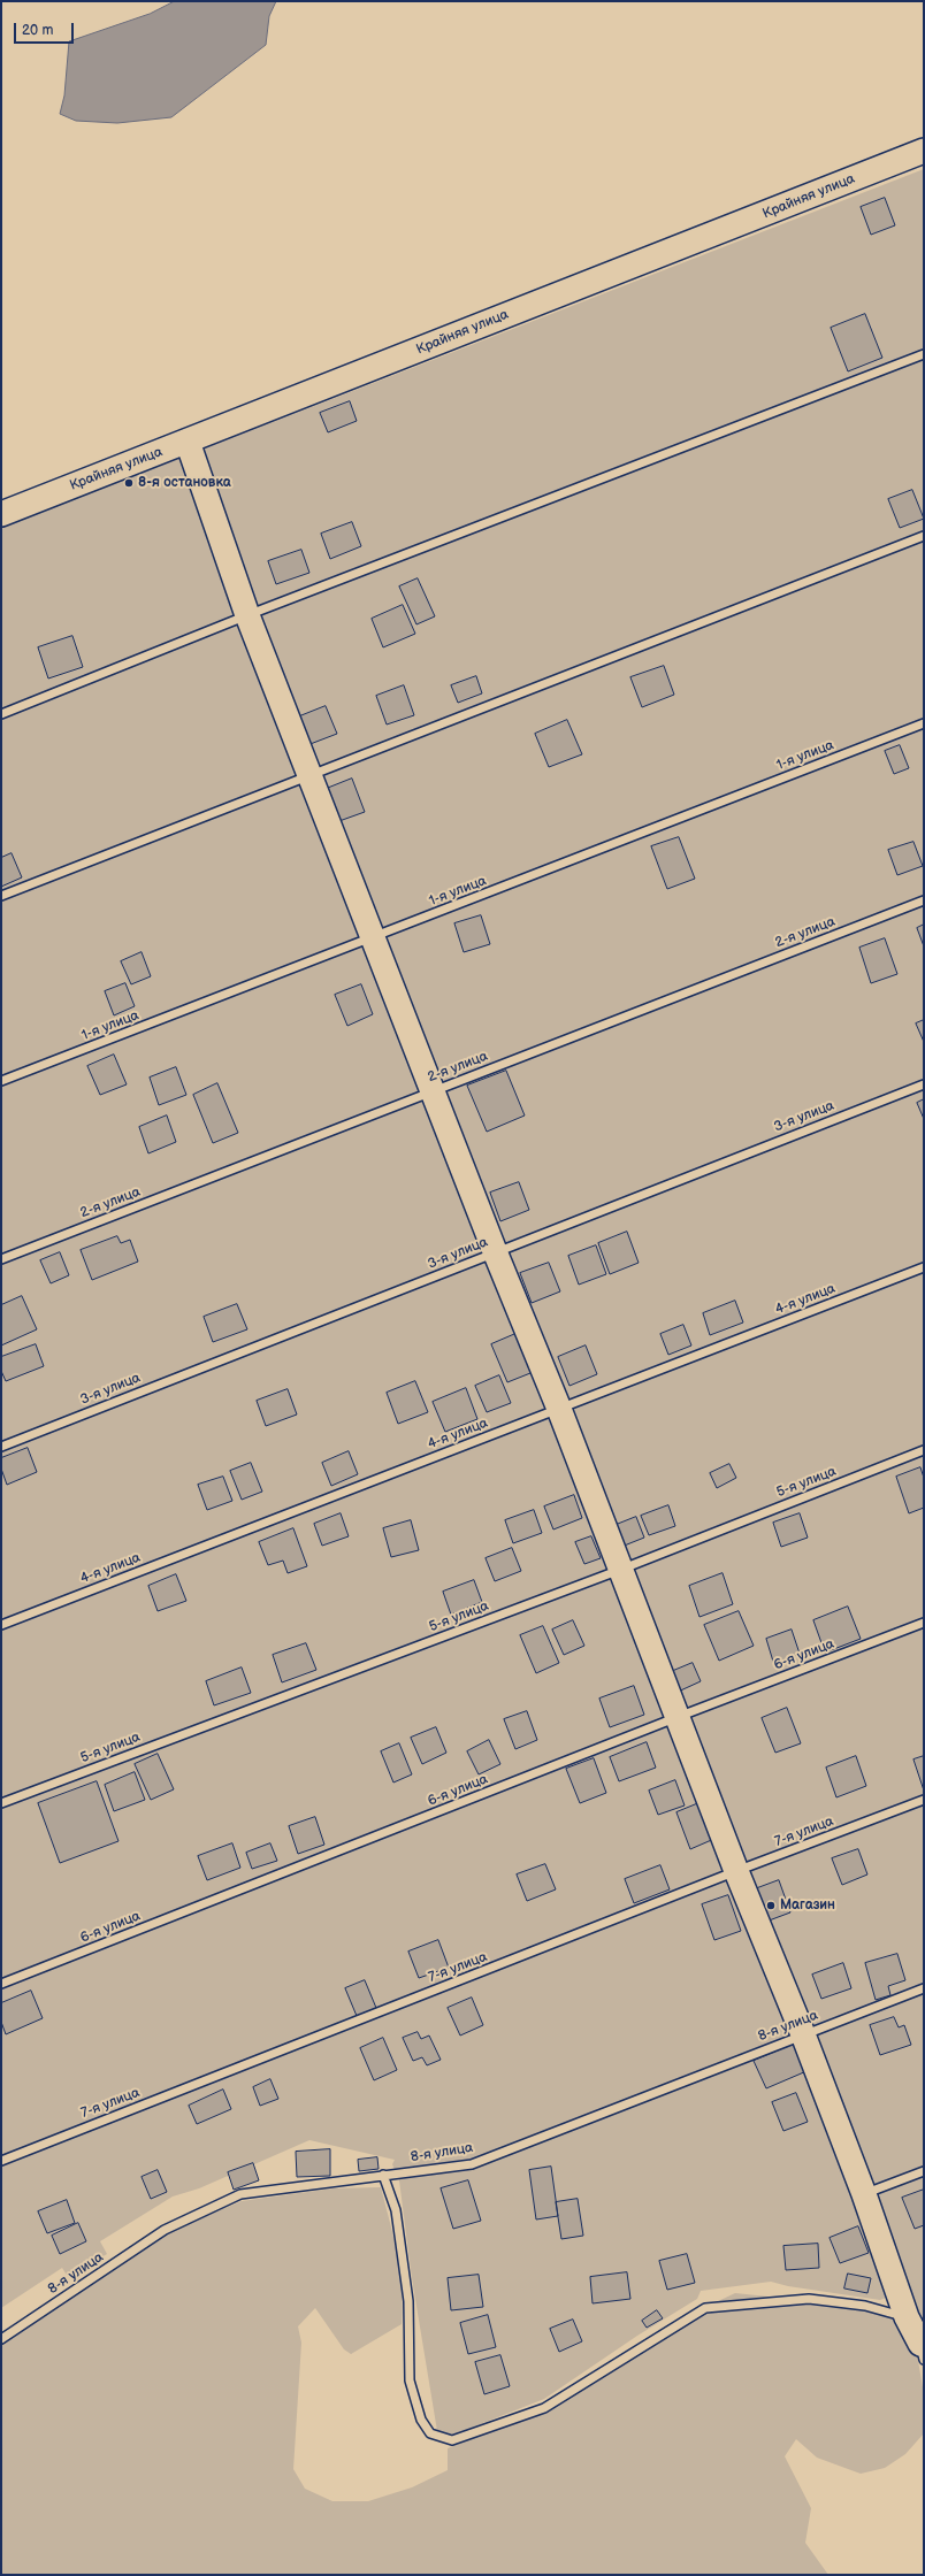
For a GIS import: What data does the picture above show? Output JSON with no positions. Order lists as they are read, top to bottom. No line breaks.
{"streets":{"street":["Крайняя улица"],"lane":["1-я улица","2-я улица","3-я улица","4-я улица","5-я улица","6-я улица","7-я улица","8-я улица"]},"places":["8-я остановка","Магазин"],"scale_bar":"20 m"}
